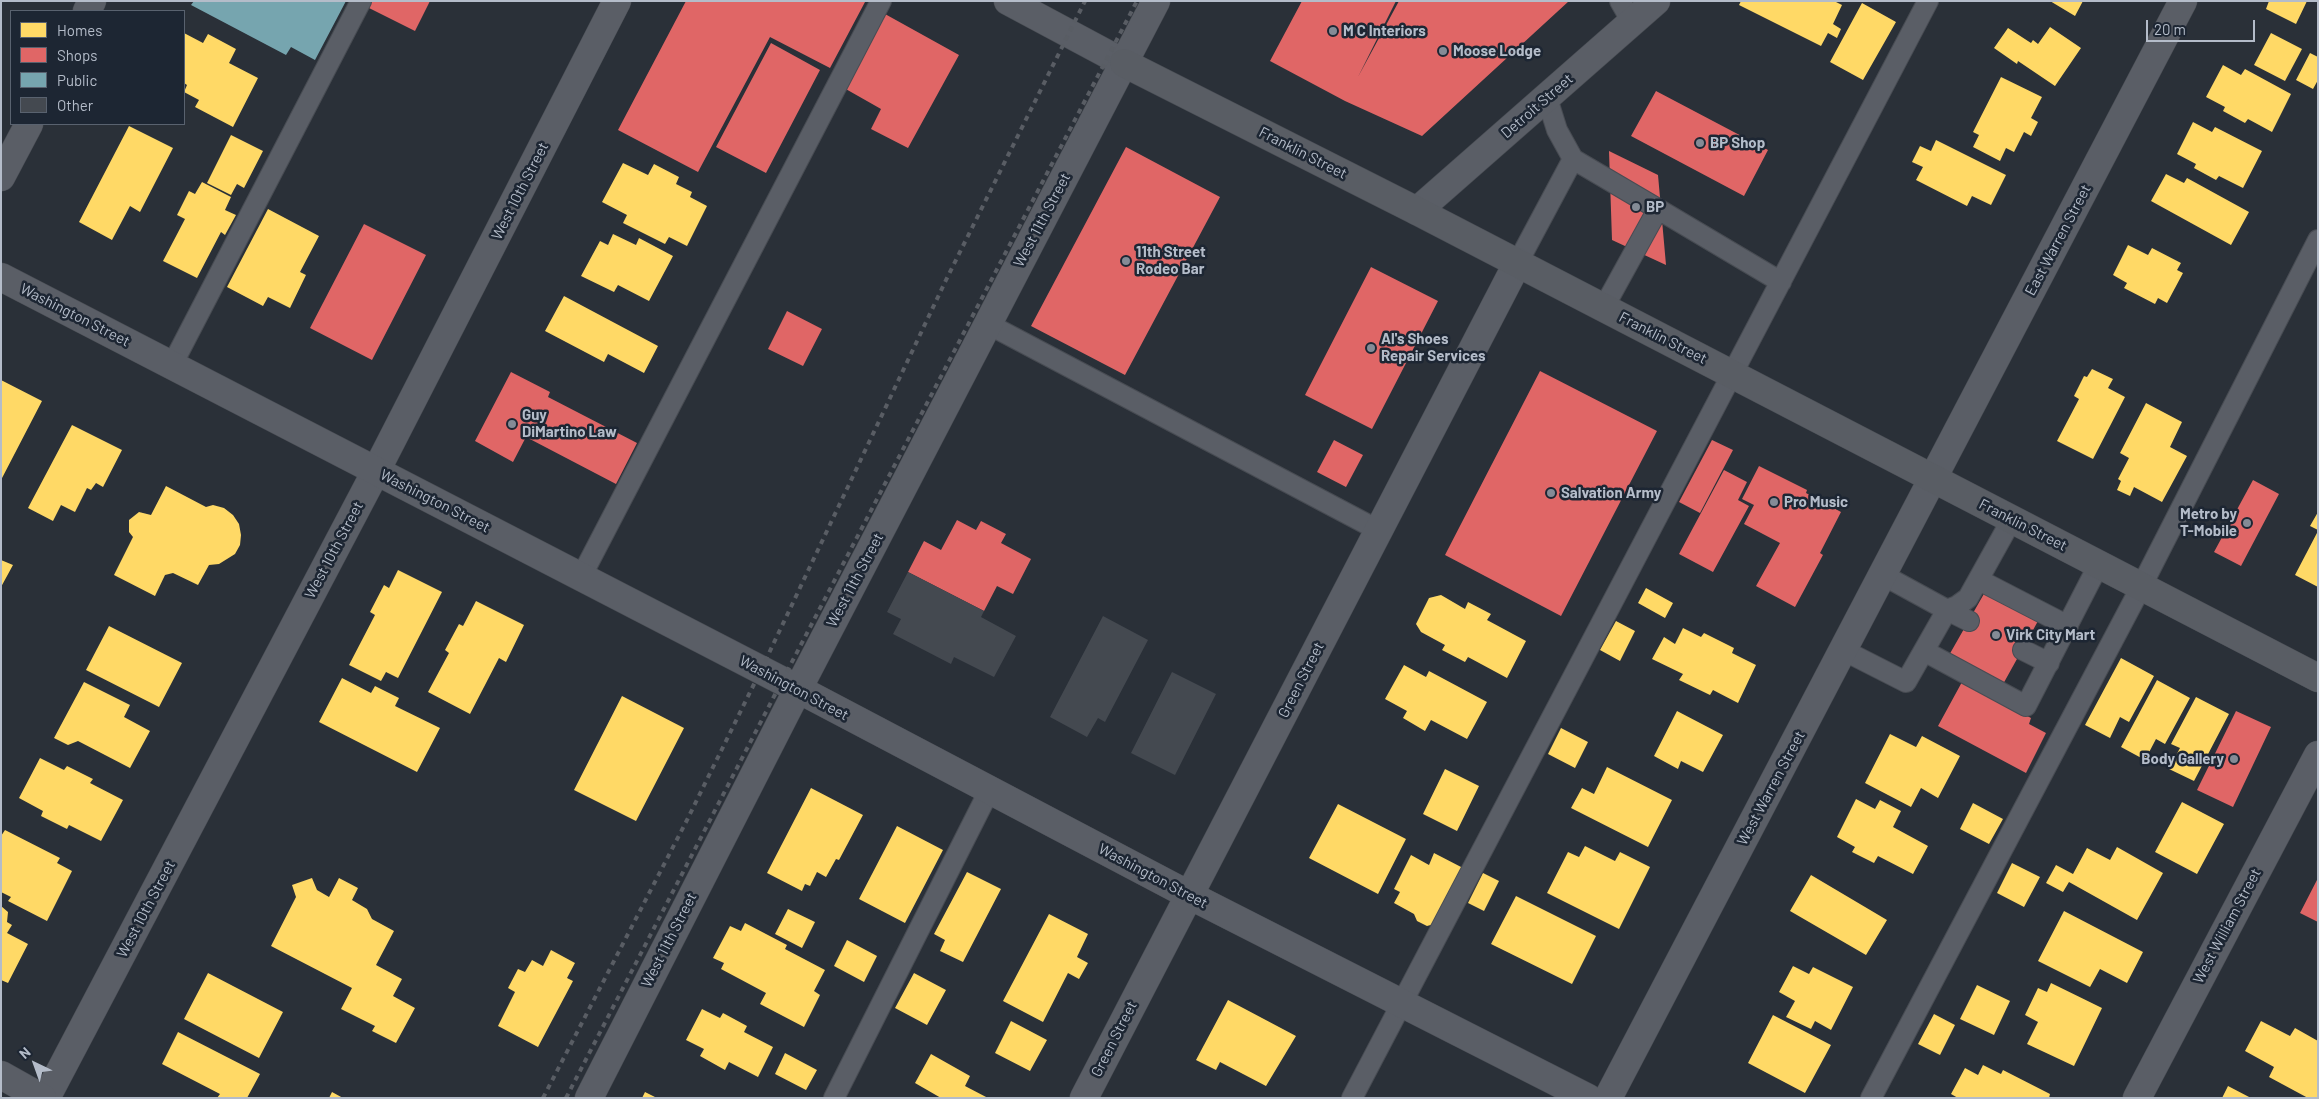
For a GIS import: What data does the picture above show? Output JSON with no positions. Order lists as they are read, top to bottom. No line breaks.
{"streets":{"main road":["Franklin Street"],"street":["Detroit Street","West 10th Street","West 11th Street","East Warren Street","Washington Street","Green Street","West Warren Street","West William Street"]},"crossings":[["Detroit Street","Franklin Street"],["Franklin Street","West 11th Street"],["Franklin Street","East Warren Street"],["Franklin Street","Green Street"],["Franklin Street","West Warren Street"],["West 10th Street","Washington Street"],["West 11th Street","Washington Street"],["East Warren Street","West Warren Street"],["Washington Street","Green Street"]],"places":["M C Interiors","Moose Lodge","BP Shop","BP","11th Street Rodeo Bar","Al's Shoes Repair Services","Guy DiMartino Law","Salvation Army","Pro Music","Metro by T-Mobile","Virk City Mart","Body Gallery"],"legend":["Homes","Shops","Public","Other"],"scale_bar":"20 m","north":"top left"}
